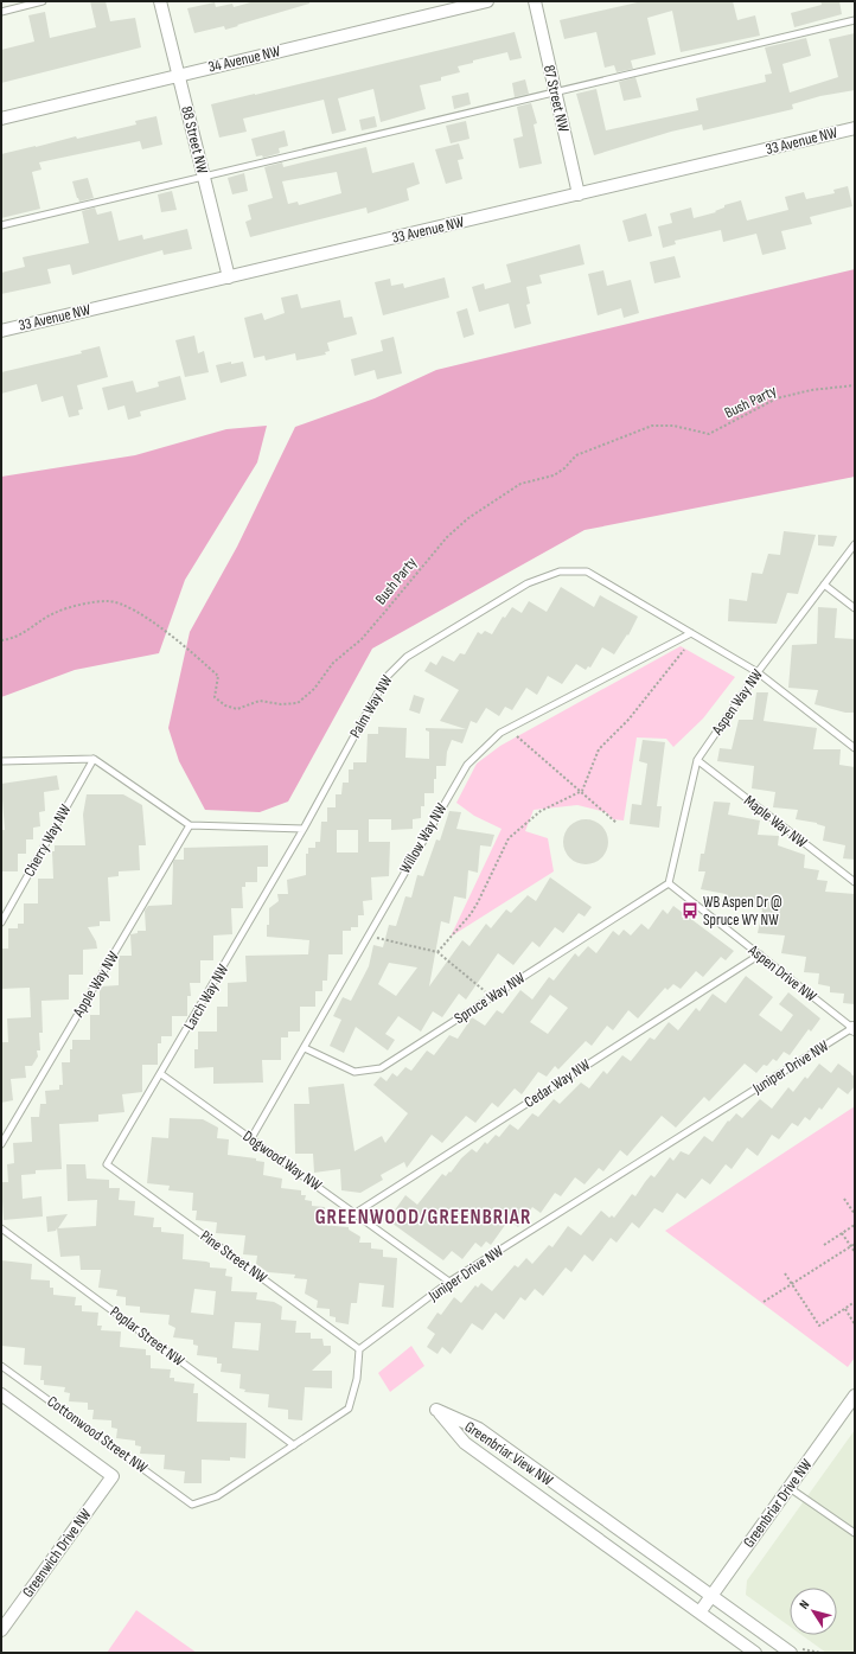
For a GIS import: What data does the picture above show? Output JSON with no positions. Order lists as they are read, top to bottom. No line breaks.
{"streets":{"street":["34 Avenue NW","87 Street NW","88 Street NW","33 Avenue NW","Greenbriar View NW","Greenbriar Drive NW","Greenwich Drive NW"],"lane":["Aspen Way NW","Palm Way NW","Maple Way NW","Willow Way NW","Cherry Way NW","Aspen Drive NW","Apple Way NW","Larch Way NW","Spruce Way NW","Juniper Drive NW","Cedar Way NW","Dogwood Way NW","Pine Street NW","Poplar Street NW","Cottonwood Street NW"],"path":["Bush Party"]},"crossings":[["34 Avenue NW","88 Street NW"],["87 Street NW","33 Avenue NW"],["88 Street NW","33 Avenue NW"],["Aspen Way NW","Palm Way NW"],["Aspen Way NW","Maple Way NW"],["Aspen Way NW","Aspen Drive NW"],["Aspen Way NW","Spruce Way NW"],["Palm Way NW","Willow Way NW"],["Palm Way NW","Larch Way NW"],["Willow Way NW","Spruce Way NW"],["Willow Way NW","Dogwood Way NW"],["Aspen Drive NW","Spruce Way NW"],["Aspen Drive NW","Juniper Drive NW"],["Aspen Drive NW","Cedar Way NW"],["Larch Way NW","Dogwood Way NW"],["Larch Way NW","Pine Street NW"],["Juniper Drive NW","Dogwood Way NW"],["Juniper Drive NW","Pine Street NW"],["Cedar Way NW","Dogwood Way NW"],["Poplar Street NW","Cottonwood Street NW"],["Greenbriar View NW","Greenbriar Drive NW"]],"districts":["GREENWOOD/GREENBRIAR"],"places":{"bus stop":["WB Aspen Dr @ Spruce WY NW"]},"north":"top left"}
